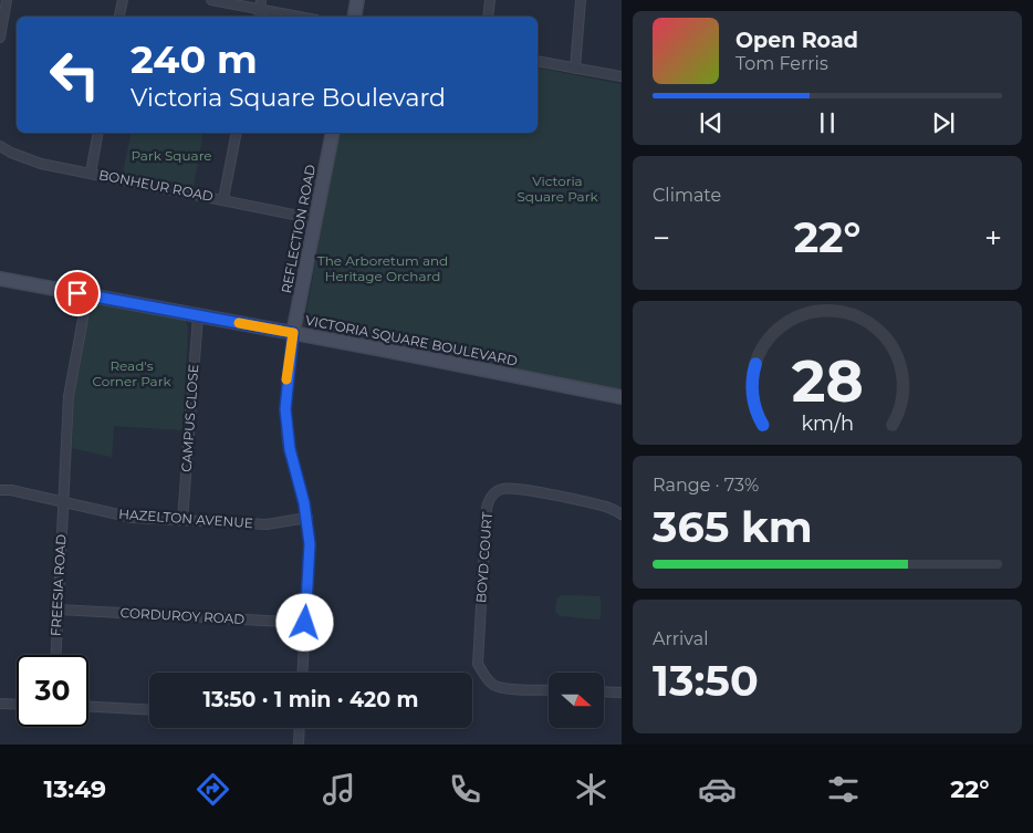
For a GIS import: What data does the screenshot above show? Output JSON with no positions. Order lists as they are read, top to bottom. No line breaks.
{"streets":{"street":["BONHEUR ROAD","REFLECTION ROAD","VICTORIA SQUARE BOULEVARD","CAMPUS CLOSE","HAZELTON AVENUE","BOYD COURT","FREESIA ROAD","CORDUROY ROAD"]},"crossings":[["BONHEUR ROAD","REFLECTION ROAD"],["REFLECTION ROAD","VICTORIA SQUARE BOULEVARD"],["VICTORIA SQUARE BOULEVARD","CAMPUS CLOSE"],["VICTORIA SQUARE BOULEVARD","FREESIA ROAD"],["CAMPUS CLOSE","HAZELTON AVENUE"],["HAZELTON AVENUE","FREESIA ROAD"],["FREESIA ROAD","CORDUROY ROAD"]],"parks":["Park Square","Victoria Square Park","The Arboretum and Heritage Orchard","Read's Corner Park"],"north":"right","page":{"turn":["240 m","Victoria Square Boulevard"],"song":["Open Road","Tom Ferris"],"tile":["Climate",["Range · 73%","365 km"],["Arrival","13:50"]],"heat":["−","22°","+"],"limit":"30","trip":"13:50 · 1 min · 420 m","tabs":["13:49","22°"],"gauge":["28","km/h"]}}
